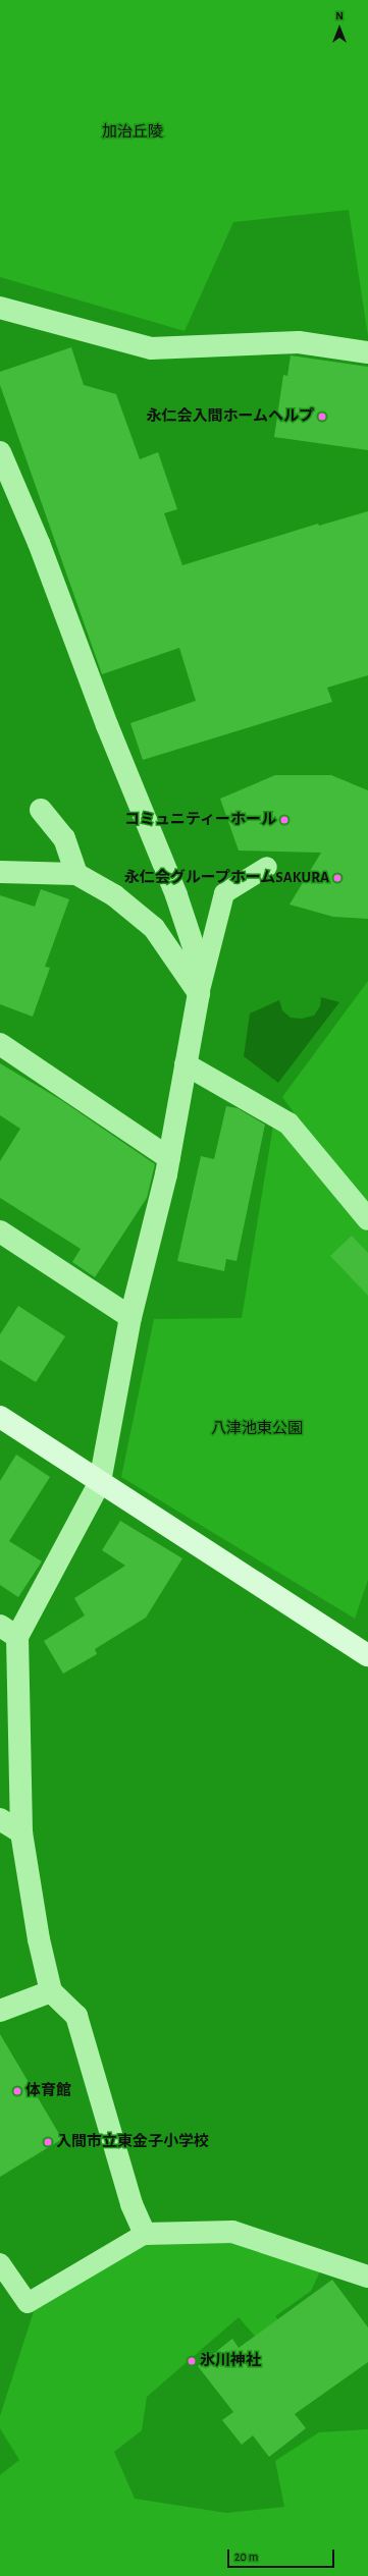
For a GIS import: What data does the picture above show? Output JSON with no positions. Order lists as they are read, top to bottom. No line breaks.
{"parks":["加治丘陵","八津池東公園"],"places":["永仁会入間ホームヘルプ","コミュニティーホール","永仁会グループホームSAKURA","体育館","入間市立東金子小学校","氷川神社"],"scale_bar":"20 m","north":"top"}
